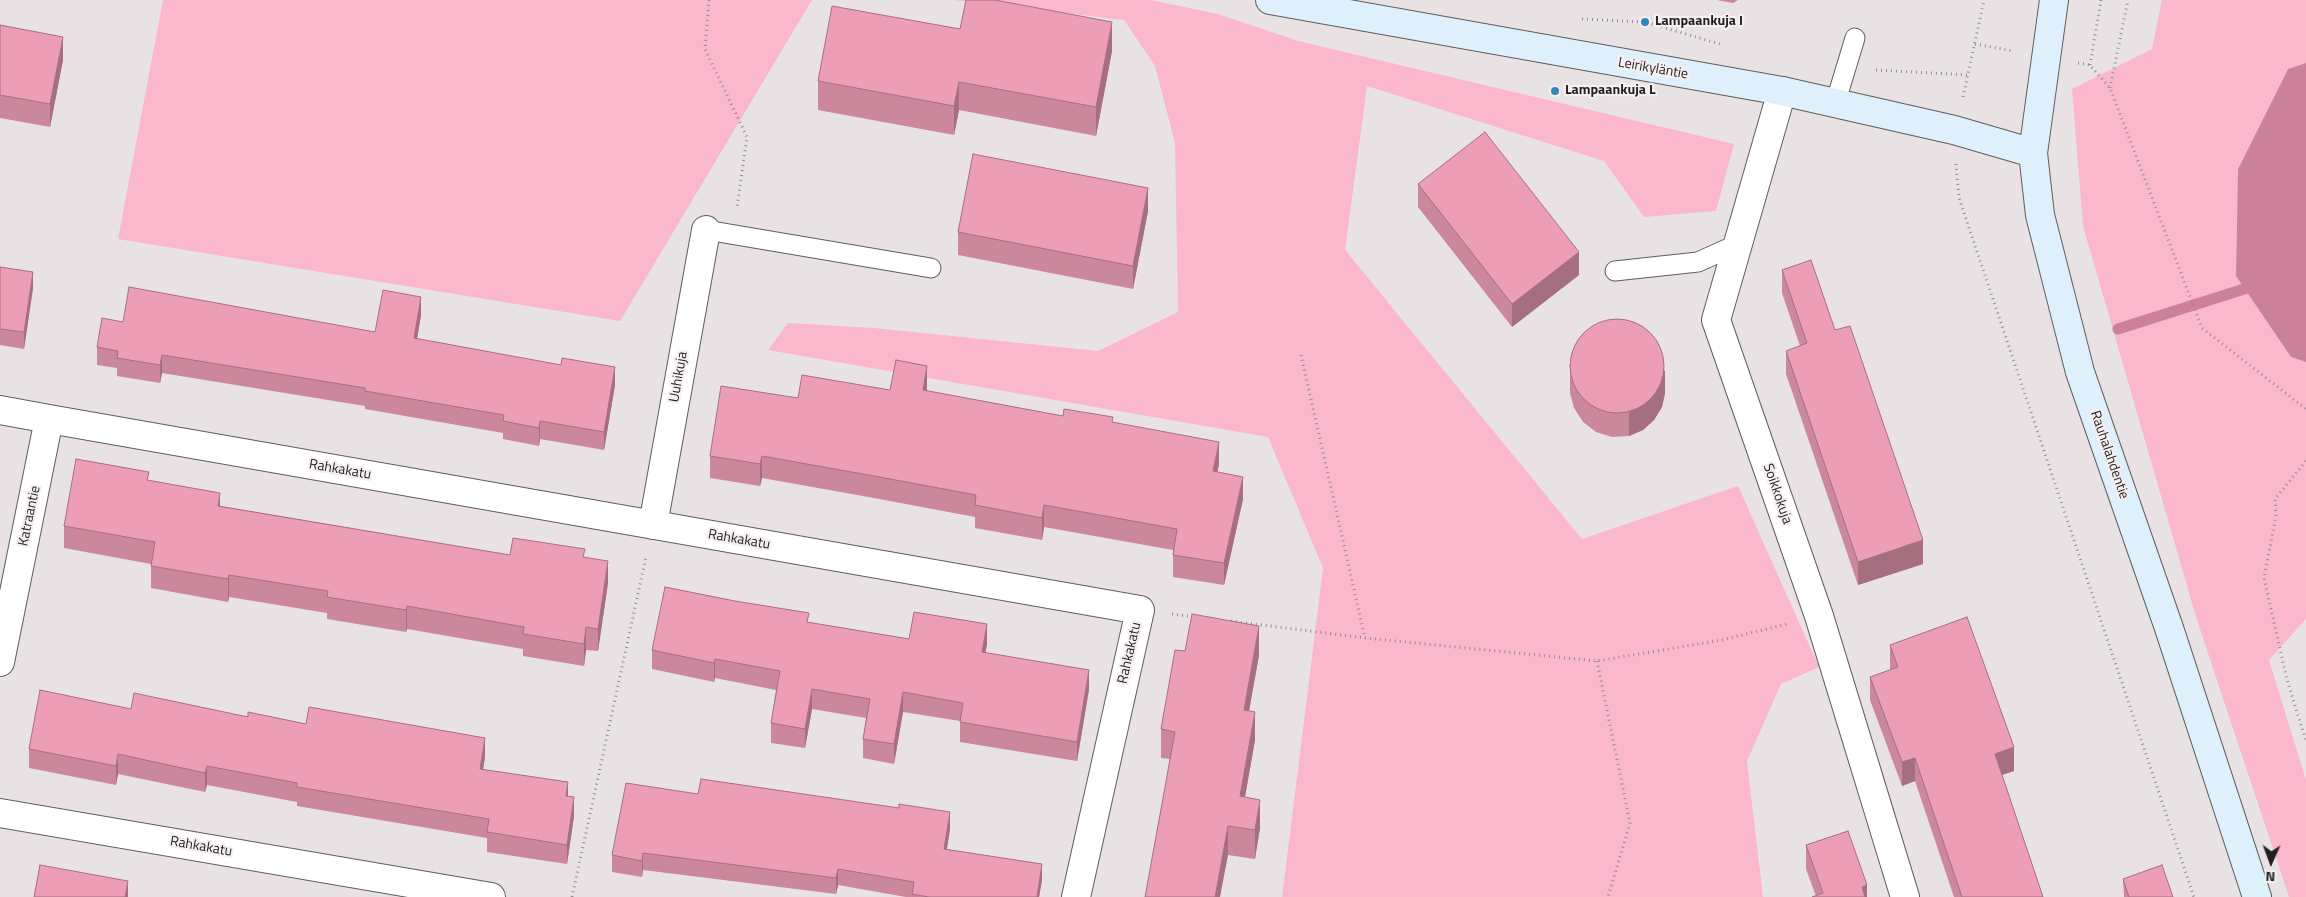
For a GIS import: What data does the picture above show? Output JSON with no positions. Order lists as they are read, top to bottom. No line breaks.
{"streets":{"main road":["Leirikyläntie","Rauhalahdentie"],"street":["Uuhikuja","Rahkakatu","Soikkokuja","Katraantie"]},"crossings":[["Leirikyläntie","Rauhalahdentie"],["Leirikyläntie","Soikkokuja"],["Uuhikuja","Rahkakatu"],["Rahkakatu","Katraantie"]],"places":["Lampaankuja I","Lampaankuja L"],"north":"bottom"}
